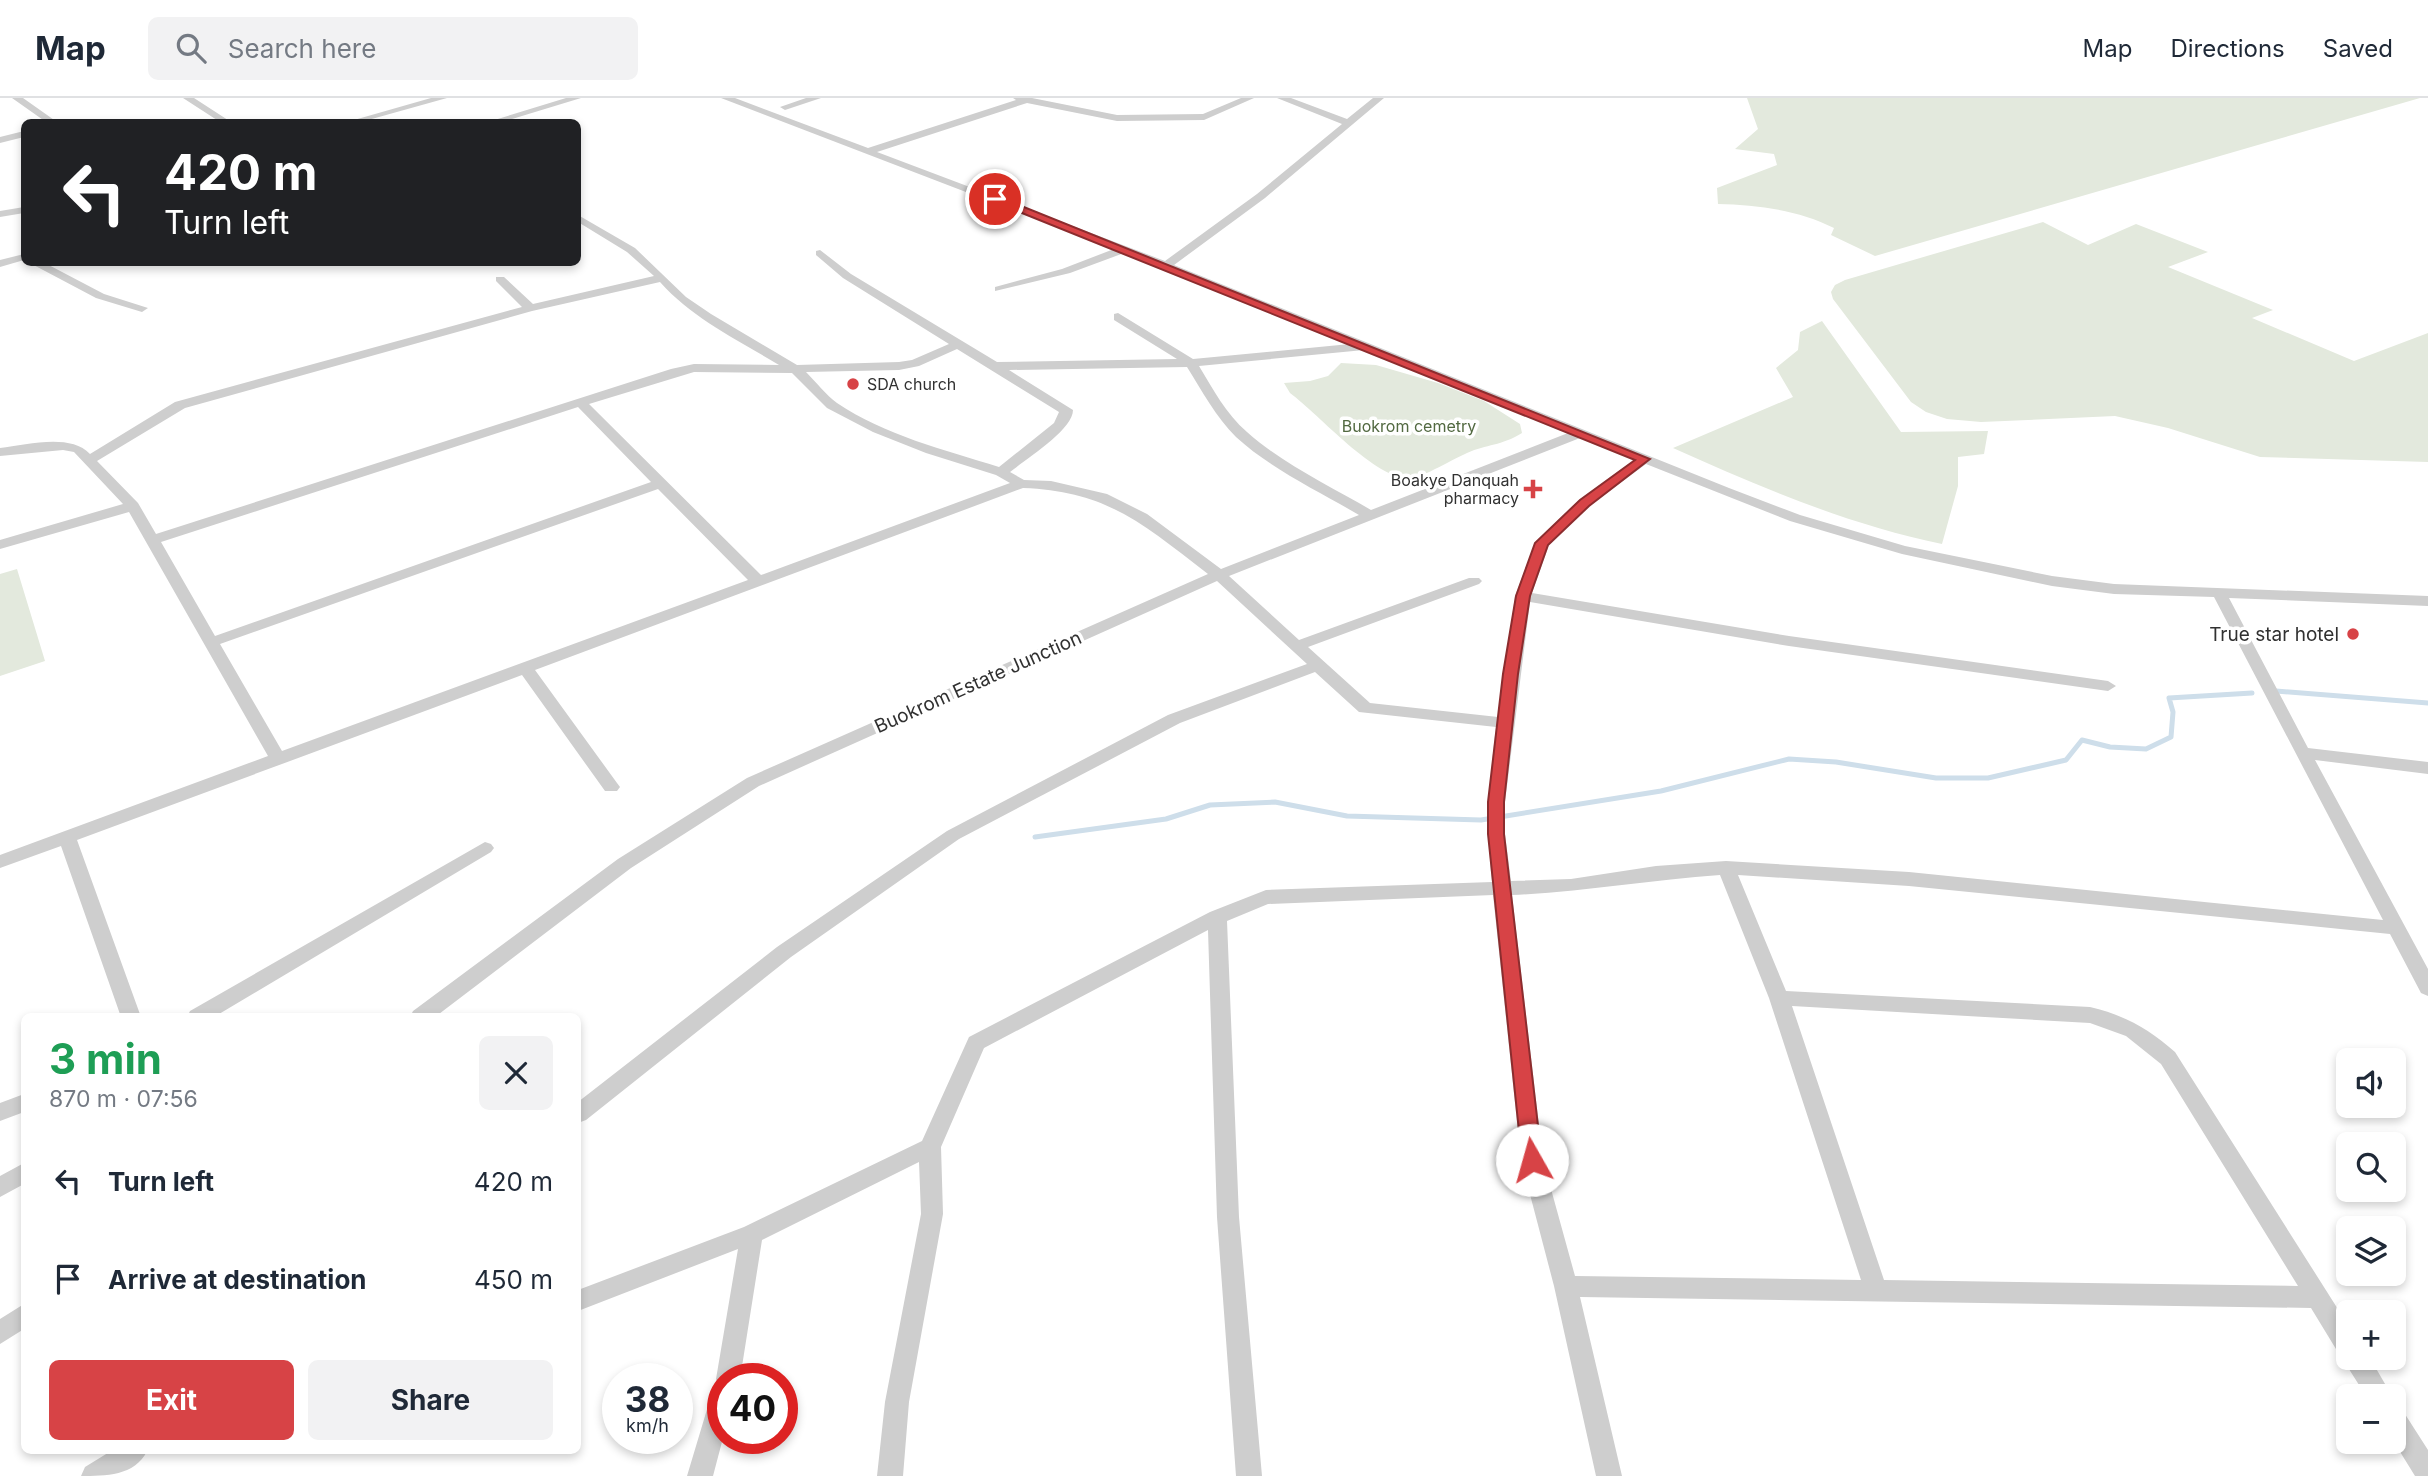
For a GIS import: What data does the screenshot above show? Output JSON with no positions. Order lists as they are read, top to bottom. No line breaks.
{"streets":{"street":["Buokrom Estate Junction"]},"parks":["Buokrom cemetry"],"places":{"other":["SDA church","True star hotel"],"health":["Boakye Danquah pharmacy"]},"page":{"header":"Map","search":"Search here","nav":["Map","Directions","Saved"],"turn":["420 m","Turn left"],"heading":["3 min","870 m · 07:56"],"map_buttons":["+","−"],"list":[{"name":"Turn left","value":"420 m"},{"name":"Arrive at destination","value":"450 m"}],"buttons":["Exit","Share"],"speed":"38 km/h","limit":"40"}}
